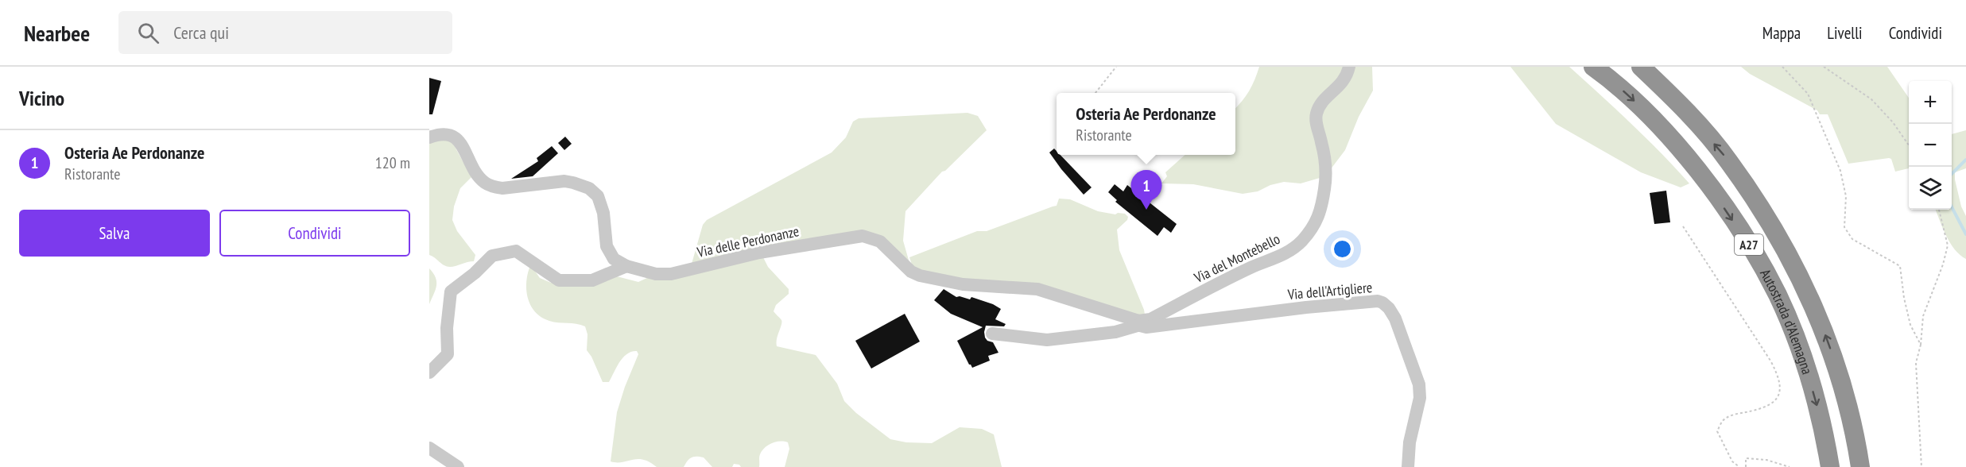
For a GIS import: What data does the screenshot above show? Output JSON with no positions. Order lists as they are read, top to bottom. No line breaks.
{"streets":{"highway":["A27","Autostrada d'Alemagna"],"street":["Via delle Perdonanze","Via del Montebello","Via dell'Artigliere"]},"crossings":[["Via delle Perdonanze","Via del Montebello"],["Via delle Perdonanze","Via dell'Artigliere"],["Via del Montebello","Via dell'Artigliere"]],"page":{"header":"Nearbee","search":"Cerca qui","nav":["Mappa","Livelli","Condividi"],"heading":"Vicino","map_buttons":["+","−"],"popup":["Osteria Ae Perdonanze","Ristorante"],"list":[{"mark":"1","name":"Osteria Ae Perdonanze","note":"Ristorante","value":"120 m"}],"pins":"1","buttons":["Salva","Condividi"]}}
